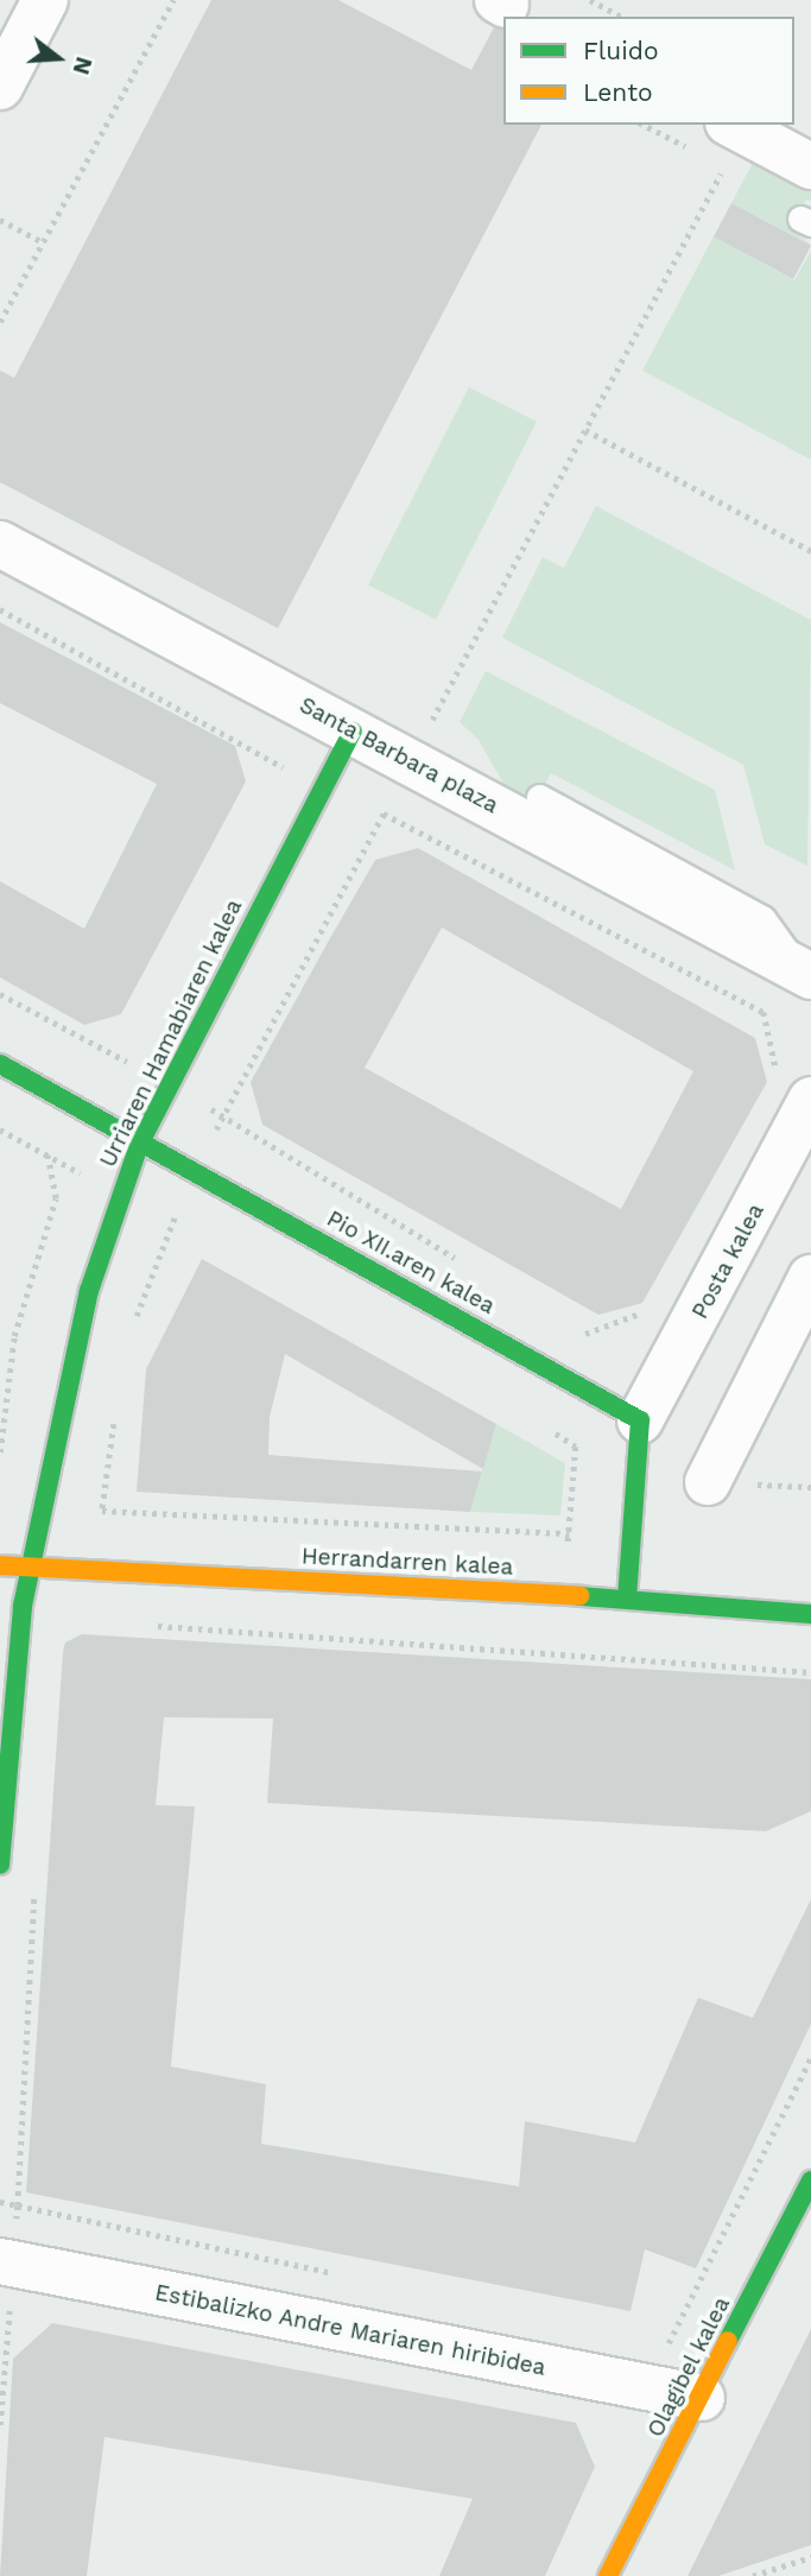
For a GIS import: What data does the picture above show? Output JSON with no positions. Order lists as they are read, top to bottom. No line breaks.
{"streets":{"main road":["Urriaren Hamabiaren kalea","Pio XII.aren kalea","Herrandarren kalea","Olagibel kalea"],"street":["Santa Barbara plaza","Posta kalea","Estibalizko Andre Mariaren hiribidea"]},"crossings":[["Santa Barbara plaza","Urriaren Hamabiaren kalea"],["Urriaren Hamabiaren kalea","Pio XII.aren kalea"],["Urriaren Hamabiaren kalea","Herrandarren kalea"],["Posta kalea","Pio XII.aren kalea"],["Estibalizko Andre Mariaren hiribidea","Olagibel kalea"]],"legend":["Fluido","Lento"],"north":"right"}
